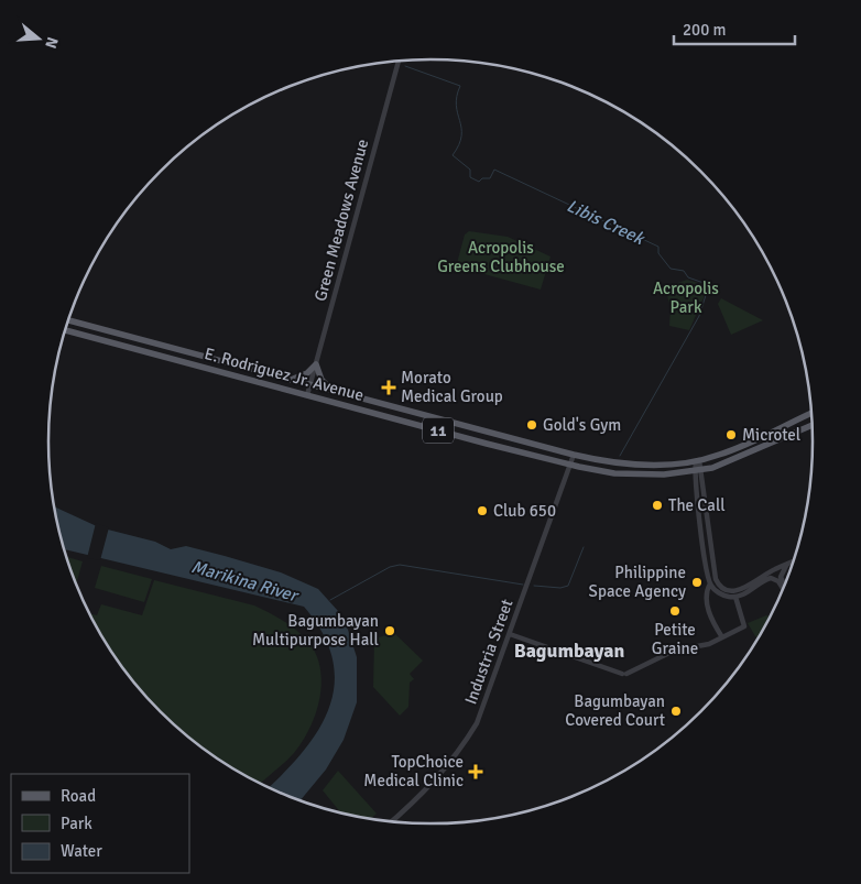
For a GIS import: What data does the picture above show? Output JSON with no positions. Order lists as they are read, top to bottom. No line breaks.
{"streets":{"main road":["E. Rodriguez Jr. Avenue","11"],"street":["Green Meadows Avenue","Industria Street"]},"crossings":[["Green Meadows Avenue","E. Rodriguez Jr. Avenue"],["E. Rodriguez Jr. Avenue","Industria Street"]],"districts":["Bagumbayan"],"water":["Libis Creek","Marikina River"],"parks":["Acropolis Greens Clubhouse","Acropolis Park"],"places":{"health":["Morato Medical Group","TopChoice Medical Clinic"],"other":["Gold's Gym","Microtel","The Call","Club 650","Philippine Space Agency","Petite Graine","Bagumbayan Multipurpose Hall","Bagumbayan Covered Court"]},"legend":["Road","Park","Water"],"scale_bar":"200 m","north":"right"}
